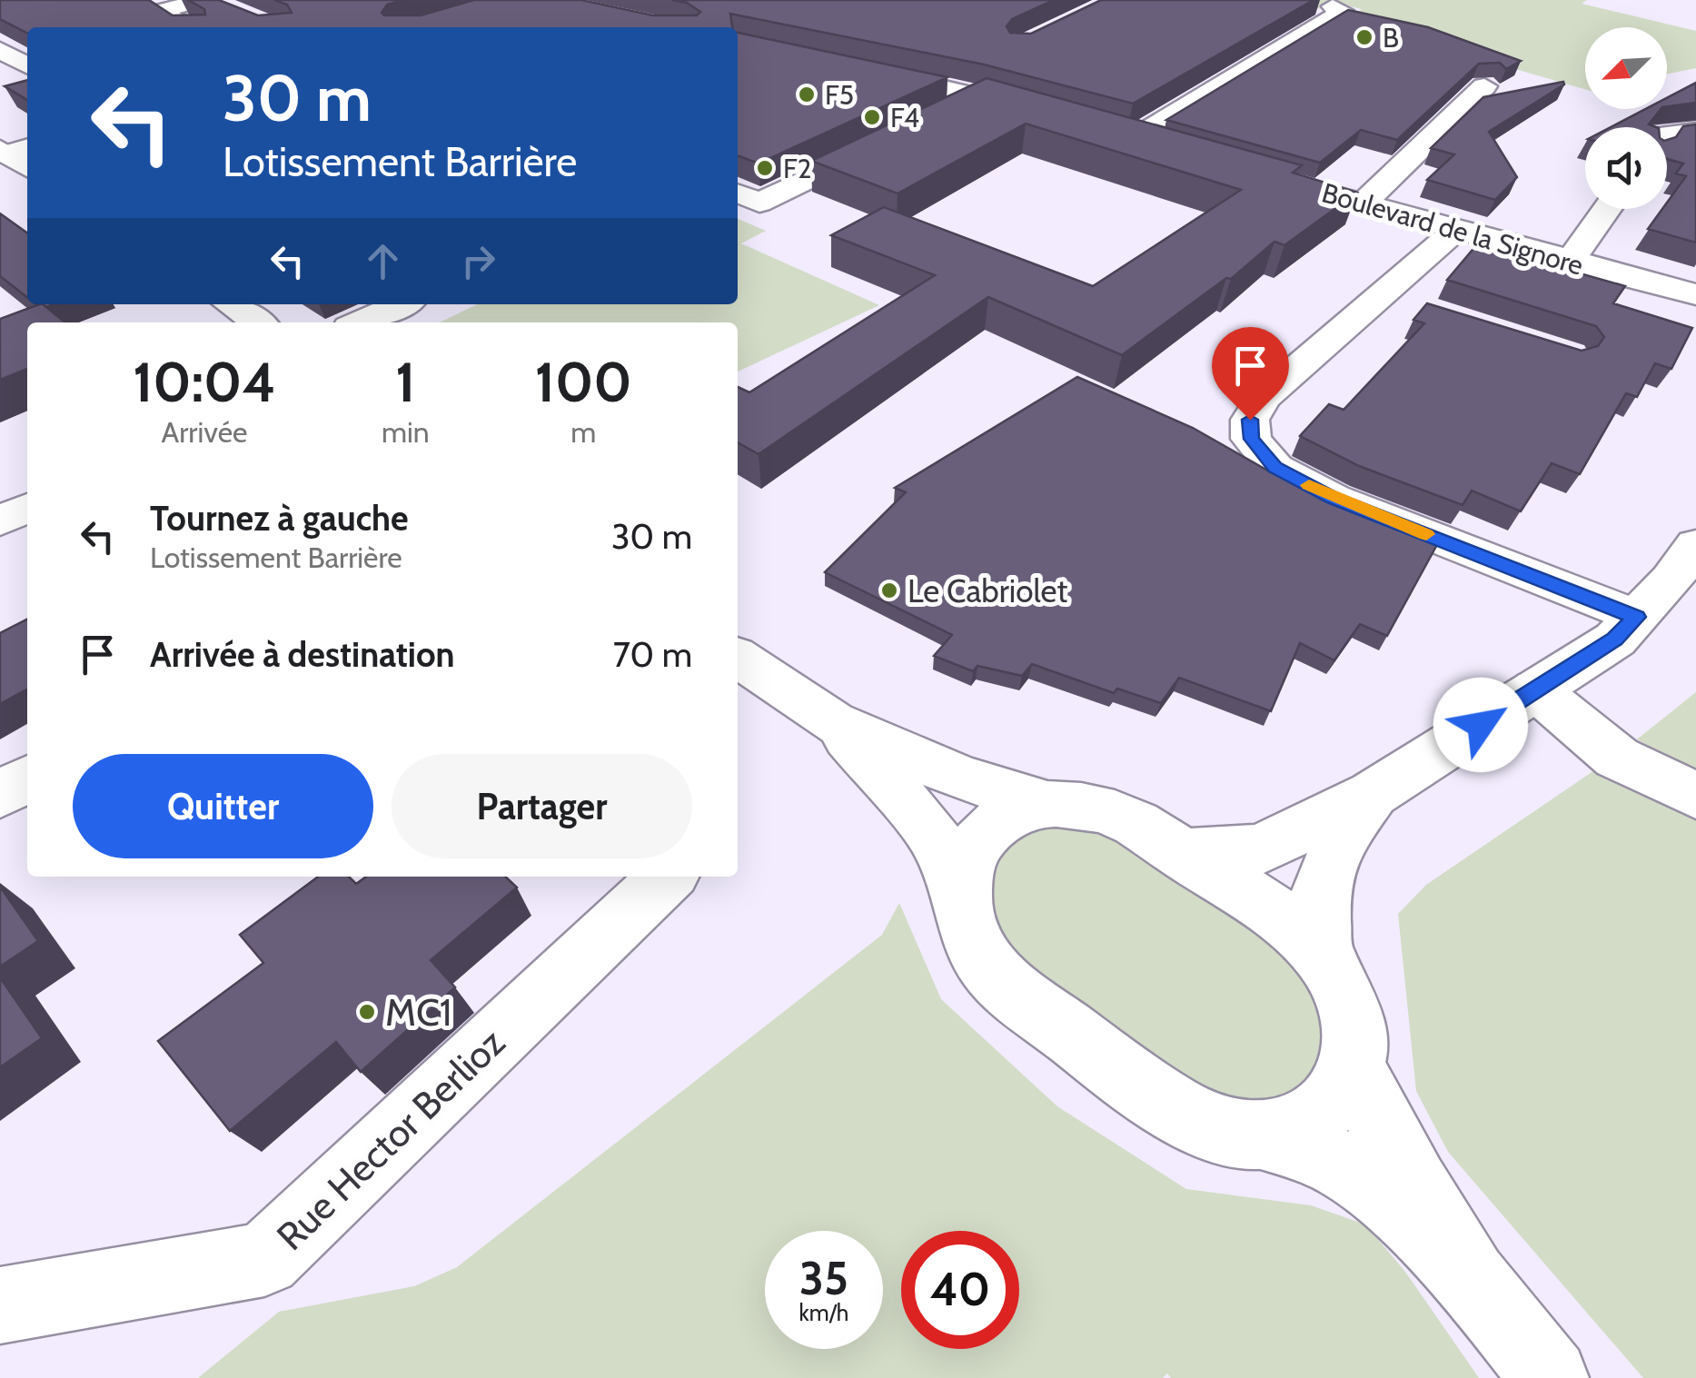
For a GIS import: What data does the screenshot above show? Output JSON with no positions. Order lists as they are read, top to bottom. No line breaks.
{"streets":{"street":["Boulevard de la Signore","Rue Hector Berlioz"]},"places":["B","F5","F4","F2","Le Cabriolet","MC1"],"north":"bottom left","page":{"turn":["30 m","Lotissement Barrière"],"eta":["10:04","Arrivée","1","min","100","m"],"list":[{"name":"Tournez à gauche","note":"Lotissement Barrière","value":"30 m"},{"name":"Arrivée à destination","value":"70 m"}],"buttons":["Quitter","Partager"],"speed":"35 km/h","limit":"40"}}
